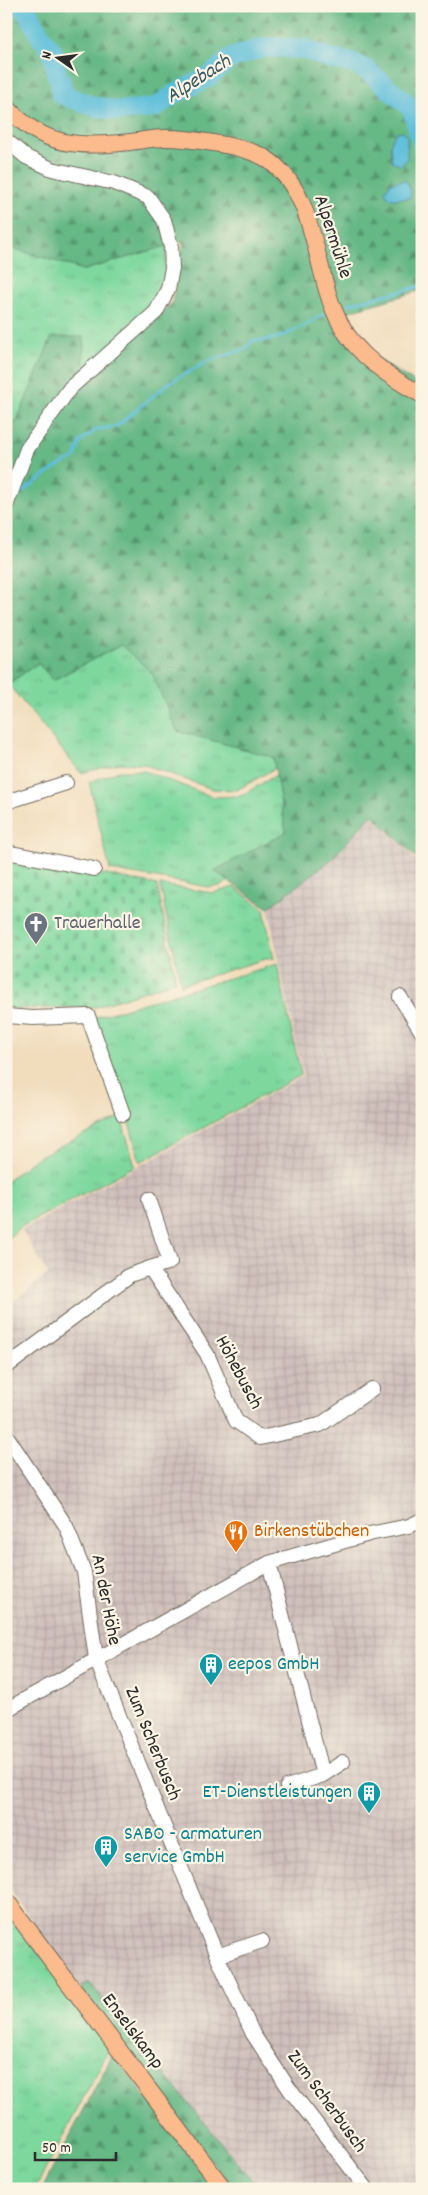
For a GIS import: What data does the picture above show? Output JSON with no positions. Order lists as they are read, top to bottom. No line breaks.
{"streets":{"main road":["Alpermühle","Enselskamp"],"street":["Höhebusch","An der Höhe","Zum Scherbusch"]},"crossings":[["An der Höhe","Zum Scherbusch"]],"water":["Alpebach"],"places":{"church":["Trauerhalle"],"restaurant":["Birkenstübchen"],"building":["eepos GmbH","ET-Dienstleistungen","SABO - armaturen service GmbH"]},"scale_bar":"50 m","north":"left"}
